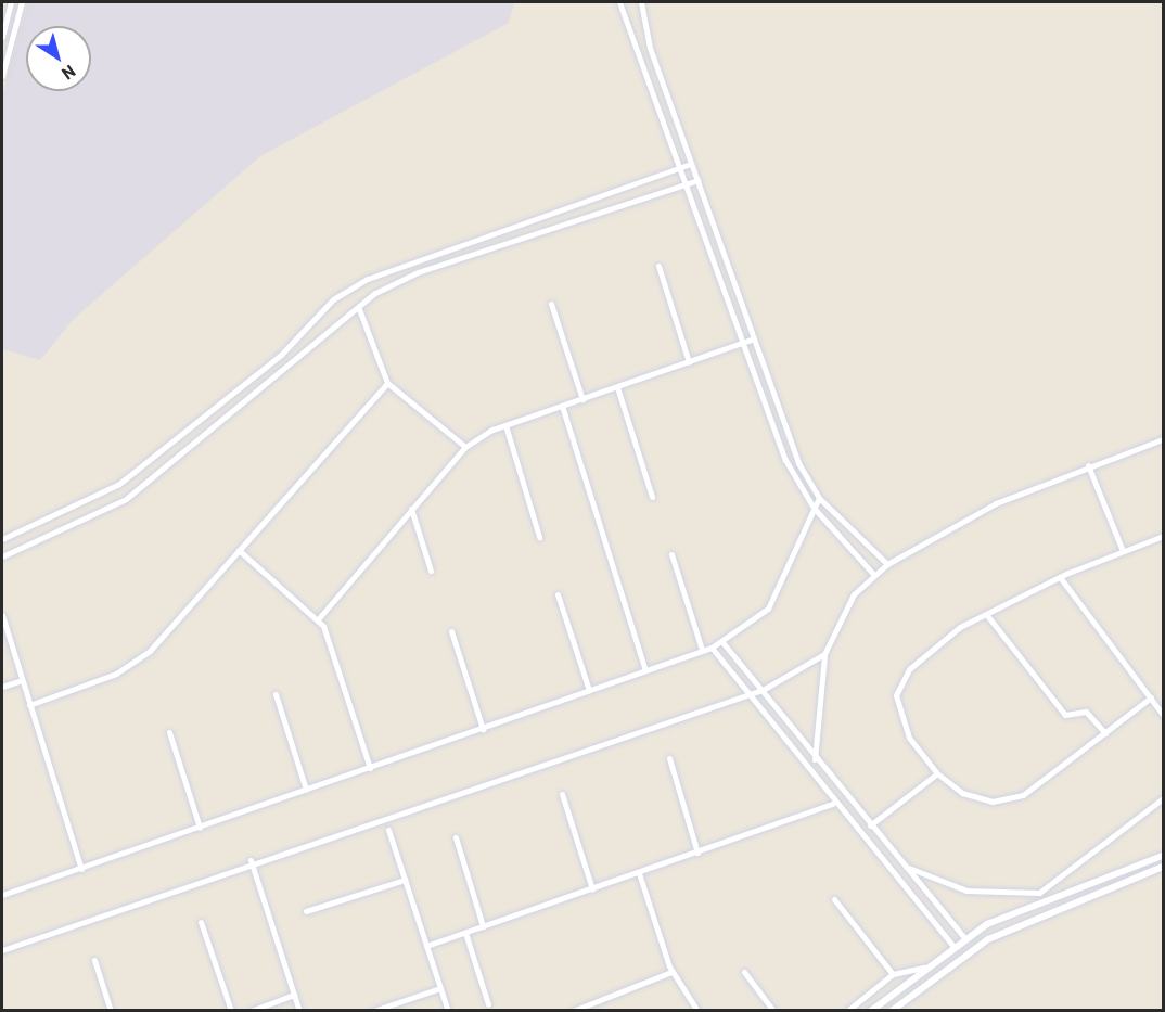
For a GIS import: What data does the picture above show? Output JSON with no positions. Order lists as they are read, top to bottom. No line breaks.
{"north":"bottom right"}
